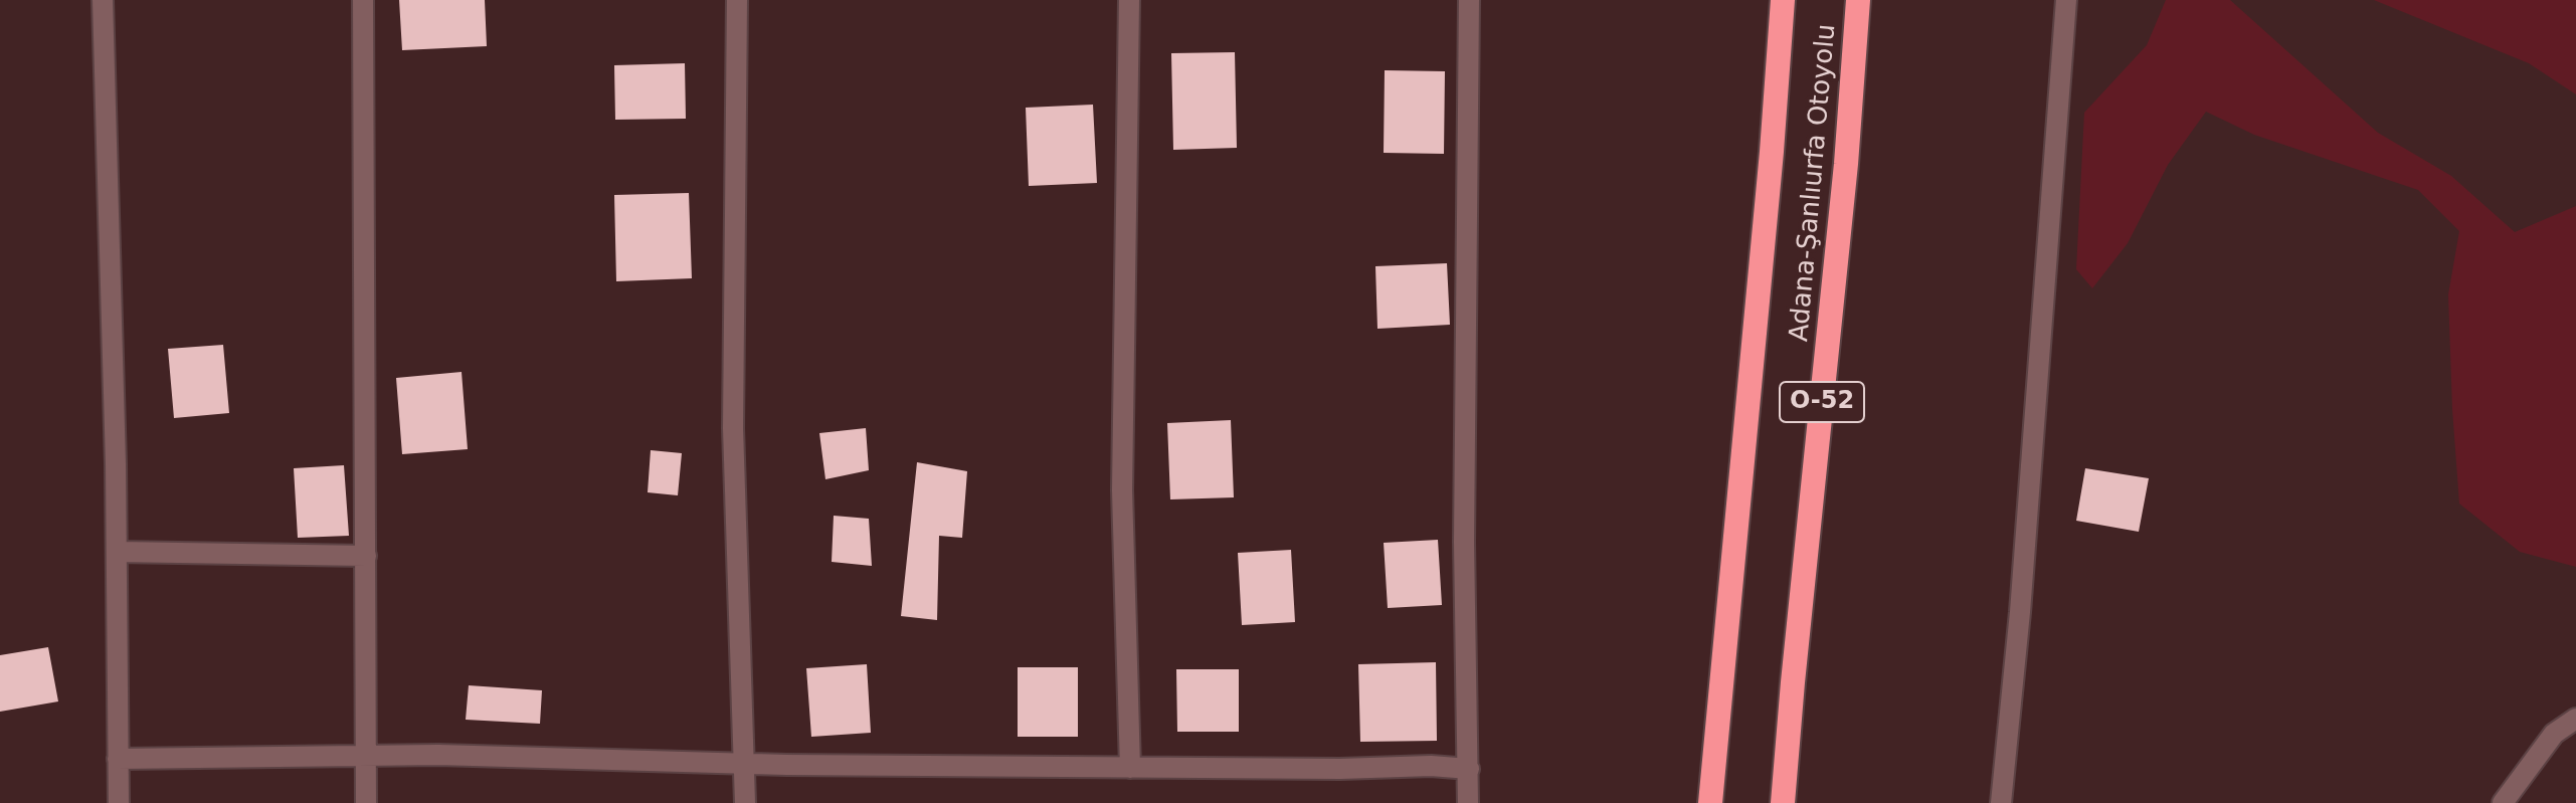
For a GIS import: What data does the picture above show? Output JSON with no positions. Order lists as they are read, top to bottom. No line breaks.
{"streets":{"highway":["Adana-Şanlıurfa Otoyolu","O-52"]}}
